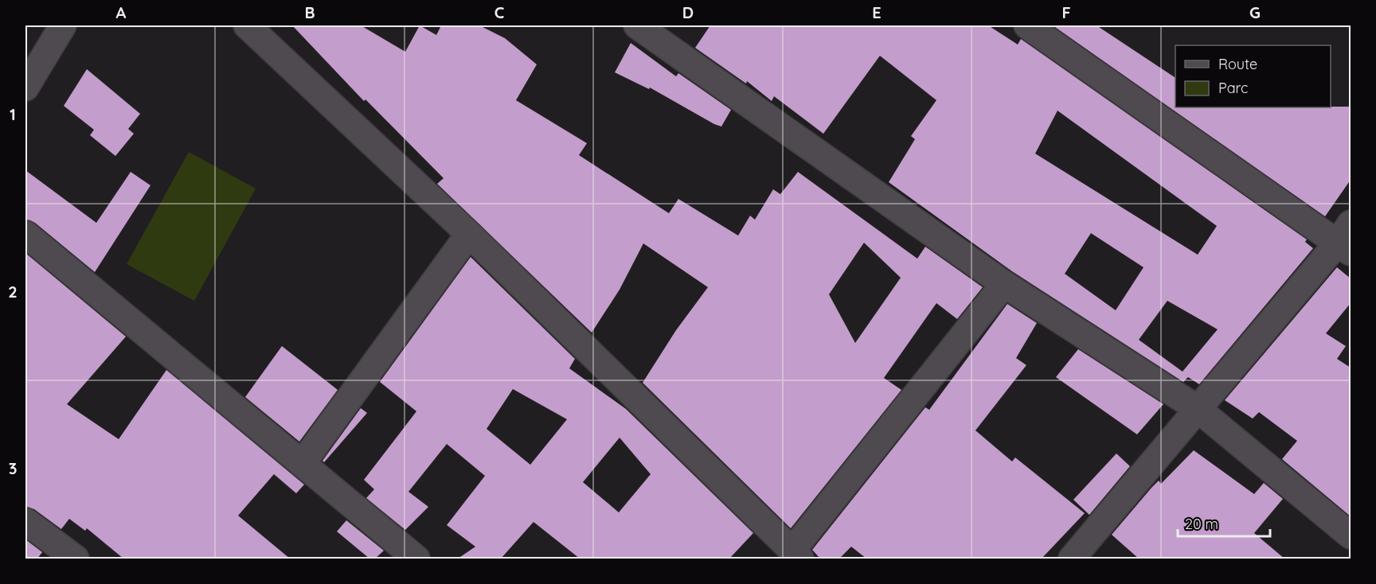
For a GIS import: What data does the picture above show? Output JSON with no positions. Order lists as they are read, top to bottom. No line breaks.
{"legend":["Route","Parc"],"scale_bar":"20 m","grid":{"columns":["A","B","C","D","E","F","G"],"rows":["1","2","3"]}}
